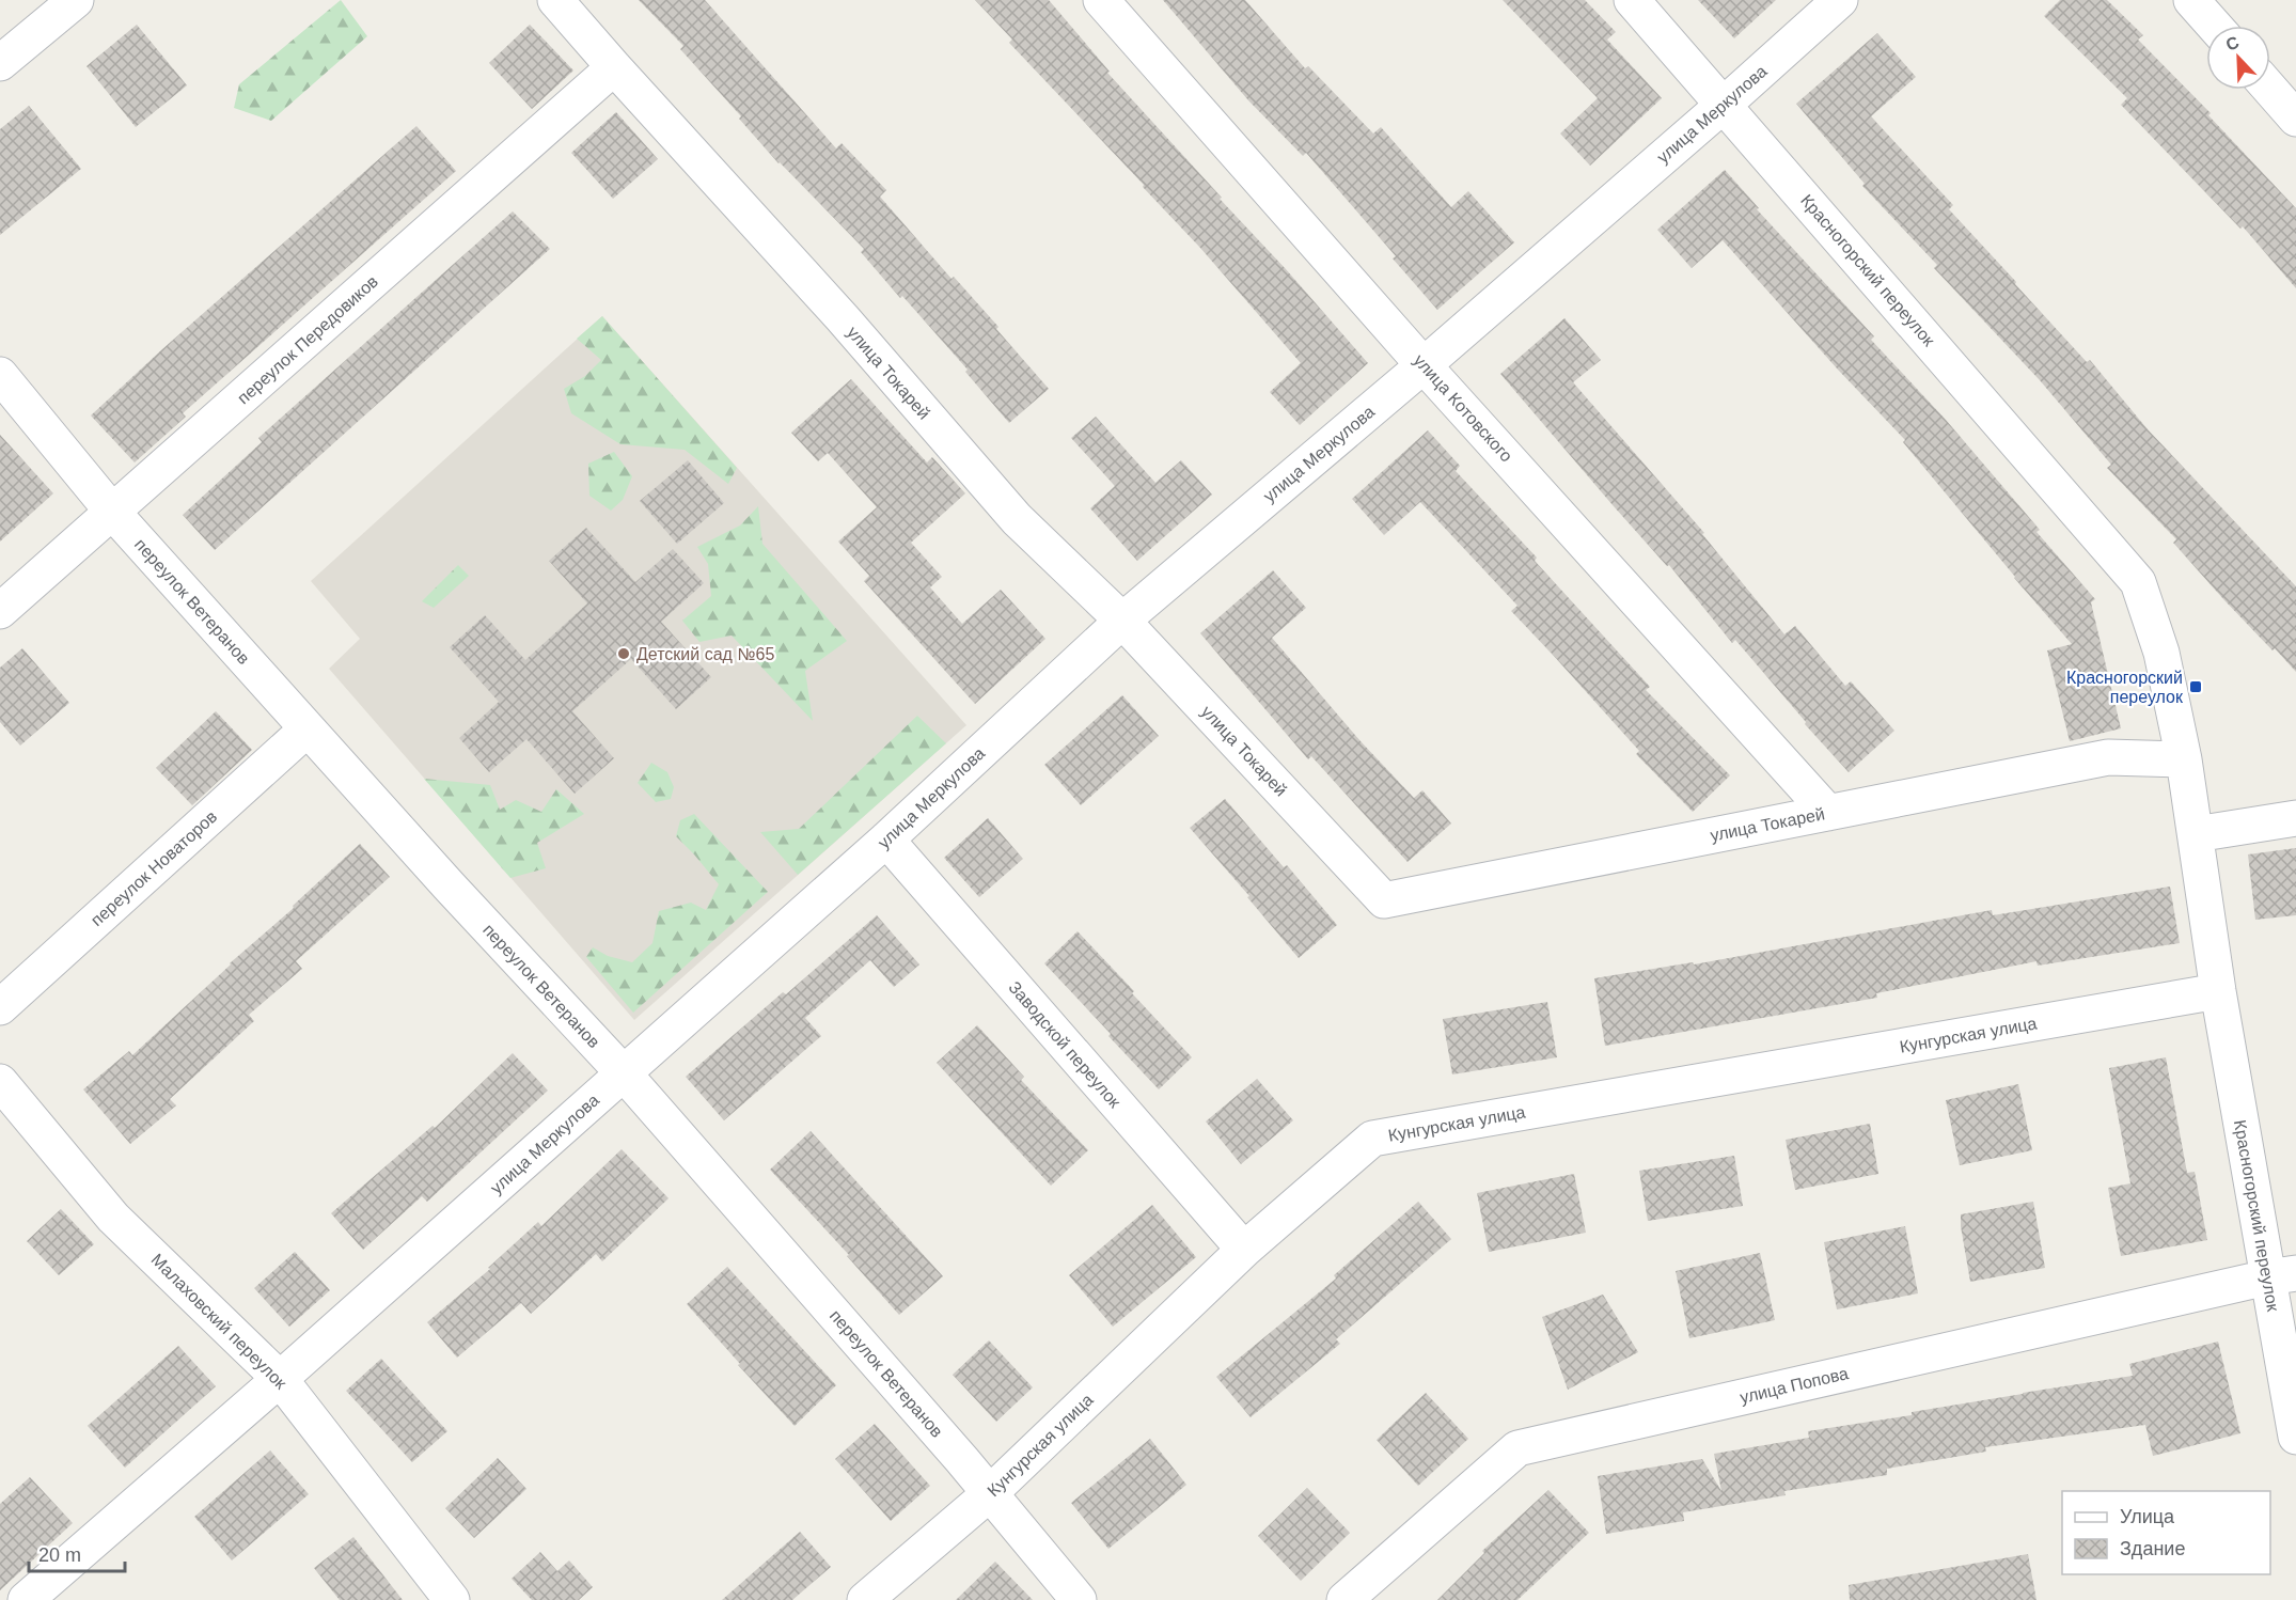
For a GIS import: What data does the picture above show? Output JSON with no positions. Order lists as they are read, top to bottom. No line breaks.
{"streets":{"street":["улица Меркулова","Красногорский переулок","переулок Передовиков","улица Токарей","улица Котовского","переулок Ветеранов","переулок Новаторов","Кунгурская улица","Заводской переулок","Малаховский переулок","улица Попова"]},"crossings":[["улица Меркулова","Красногорский переулок"],["улица Меркулова","улица Токарей"],["улица Меркулова","улица Котовского"],["улица Меркулова","переулок Ветеранов"],["улица Меркулова","Заводской переулок"],["улица Меркулова","Малаховский переулок"],["Красногорский переулок","улица Токарей"],["Красногорский переулок","Кунгурская улица"],["Красногорский переулок","улица Попова"],["переулок Передовиков","улица Токарей"],["переулок Передовиков","переулок Ветеранов"],["улица Токарей","улица Котовского"],["переулок Ветеранов","переулок Новаторов"],["переулок Ветеранов","Кунгурская улица"],["Кунгурская улица","Заводской переулок"]],"places":{"other":["Детский сад №65"],"transit":["Красногорский переулок"]},"legend":["Улица","Здание"],"scale_bar":"20 m","north":"top left"}
